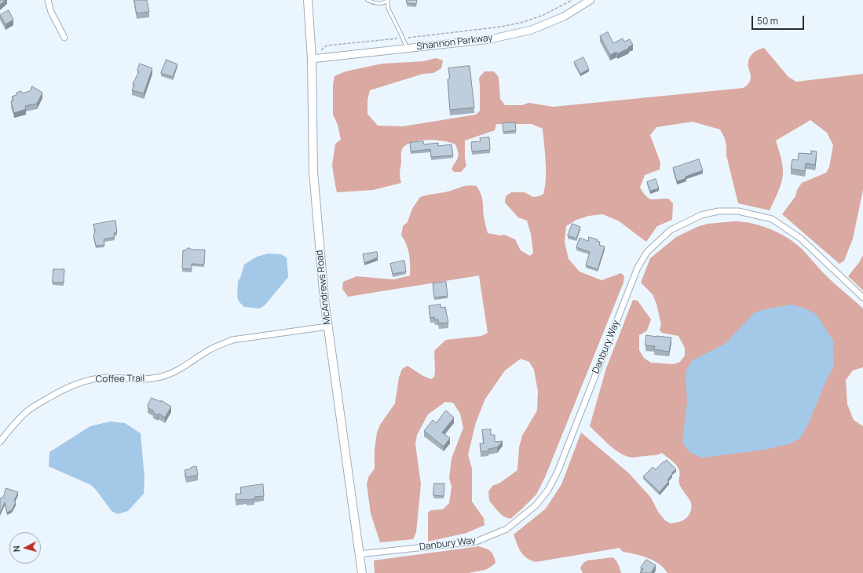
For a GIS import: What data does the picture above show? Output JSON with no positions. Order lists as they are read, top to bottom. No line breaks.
{"streets":{"main road":["McAndrews Road"],"street":["Shannon Parkway","Danbury Way","Coffee Trail"]},"crossings":[["Shannon Parkway","McAndrews Road"],["McAndrews Road","Danbury Way"],["McAndrews Road","Coffee Trail"]],"scale_bar":"50 m","north":"left"}
